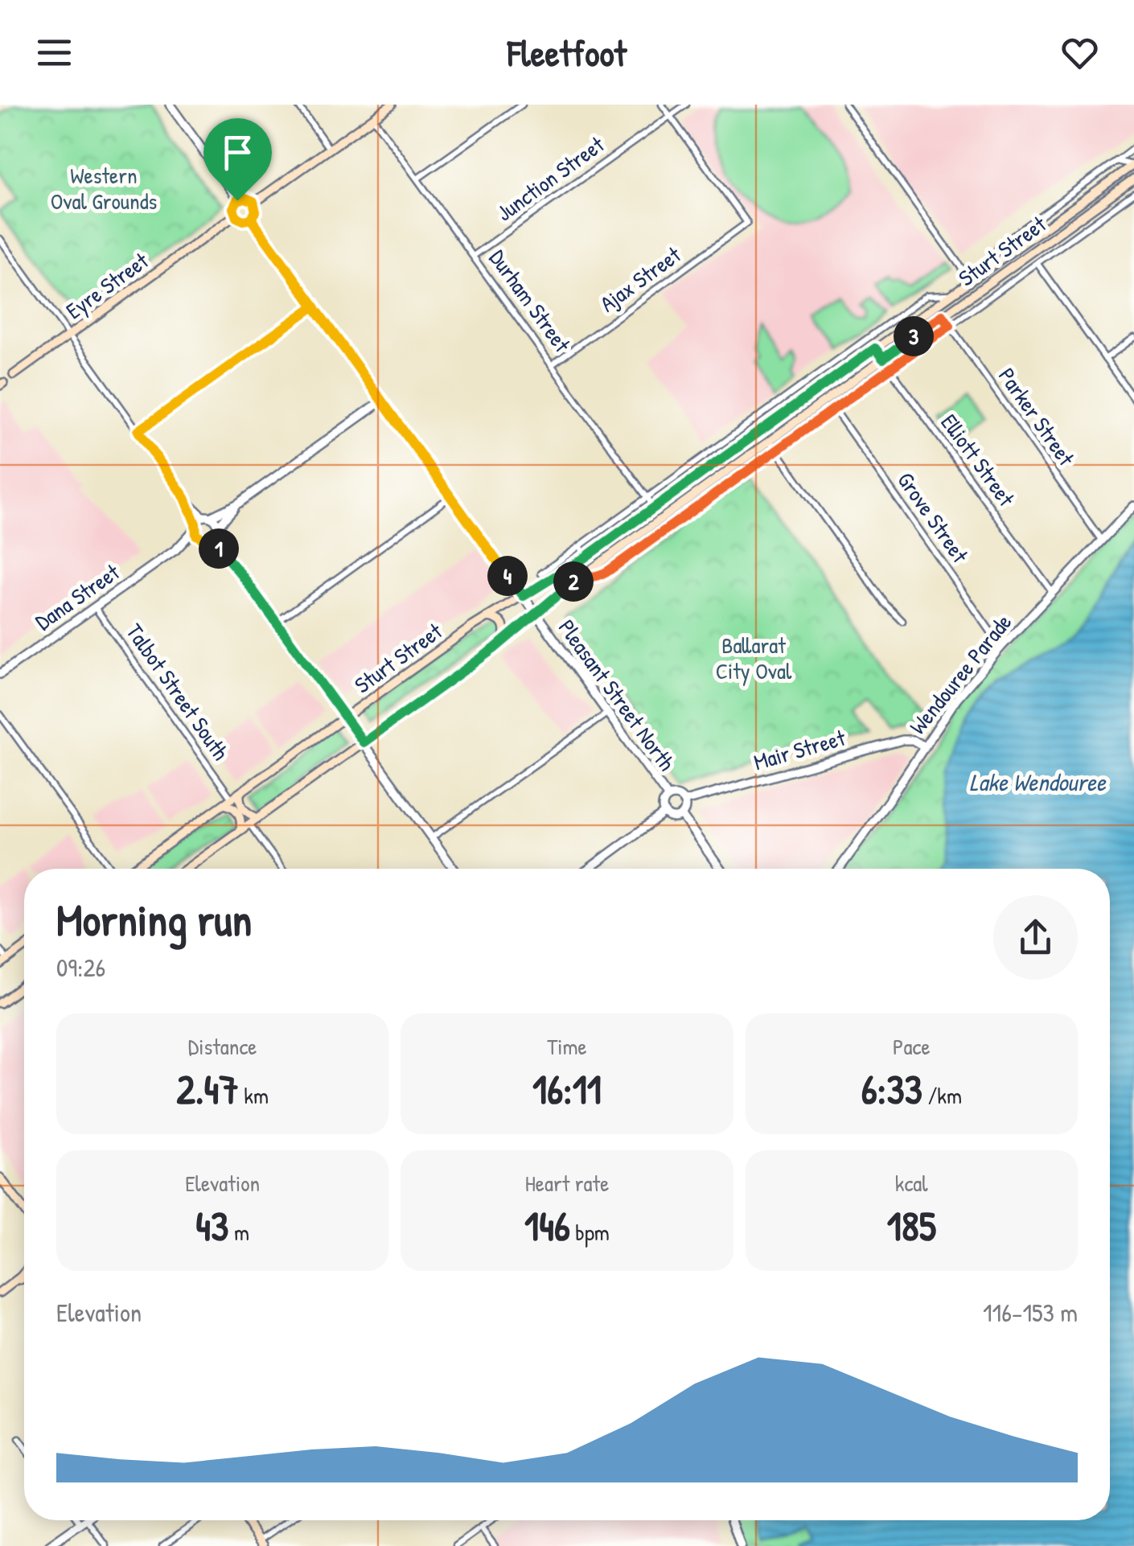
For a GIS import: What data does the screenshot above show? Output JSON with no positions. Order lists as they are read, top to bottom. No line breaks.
{"streets":{"main road":["Sturt Street","Eyre Street"],"street":["Junction Street","Ajax Street","Durham Street","Parker Street","Elliott Street","Grove Street","Dana Street","Wendouree Parade","Talbot Street South","Pleasant Street North","Mair Street"]},"crossings":[["Junction Street","Ajax Street"],["Junction Street","Durham Street"],["Sturt Street","Durham Street"],["Sturt Street","Parker Street"],["Sturt Street","Elliott Street"],["Sturt Street","Grove Street"],["Sturt Street","Talbot Street South"],["Sturt Street","Pleasant Street North"],["Ajax Street","Durham Street"],["Eyre Street","Pleasant Street North"],["Parker Street","Wendouree Parade"],["Elliott Street","Wendouree Parade"],["Grove Street","Wendouree Parade"],["Dana Street","Talbot Street South"],["Wendouree Parade","Mair Street"],["Pleasant Street North","Mair Street"]],"water":["Lake Wendouree"],"parks":["Western Oval Grounds","Ballarat City Oval"],"page":{"header":"Fleetfoot","pins":["3","1","4","2"],"heading":["Morning run","09:26"],"stats":[["Distance","2.47 km"],["Time","16:11"],["Pace","6:33 /km"],["Elevation","43 m"],["Heart rate","146 bpm"],["kcal","185"]],"chart":["Elevation","116–153 m"]}}
